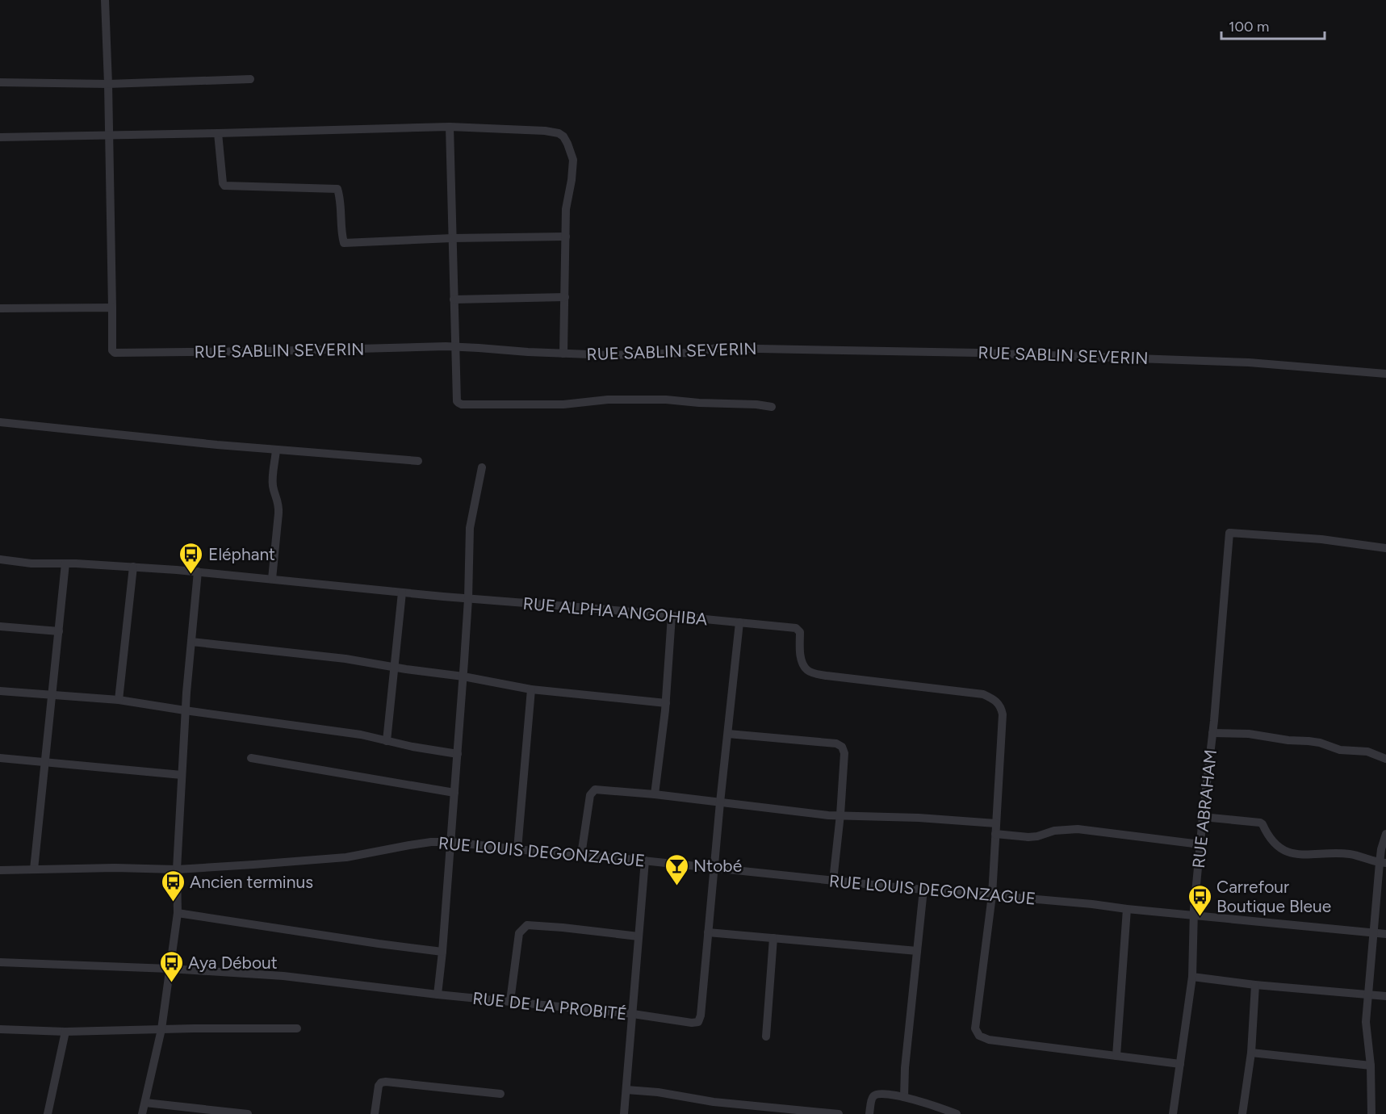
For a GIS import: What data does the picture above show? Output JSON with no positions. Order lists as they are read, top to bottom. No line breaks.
{"streets":{"street":["RUE SABLIN SEVERIN","RUE ALPHA ANGOHIBA","RUE ABRAHAM","RUE LOUIS DEGONZAGUE","RUE DE LA PROBITÉ"]},"crossings":[["RUE ALPHA ANGOHIBA","RUE LOUIS DEGONZAGUE"],["RUE ALPHA ANGOHIBA","RUE DE LA PROBITÉ"],["RUE ABRAHAM","RUE LOUIS DEGONZAGUE"],["RUE LOUIS DEGONZAGUE","RUE DE LA PROBITÉ"]],"places":{"bus stop":["Eléphant","Ancien terminus","Carrefour Boutique Bleue","Aya Débout"],"bar":["Ntobé"]},"scale_bar":"100 m"}
